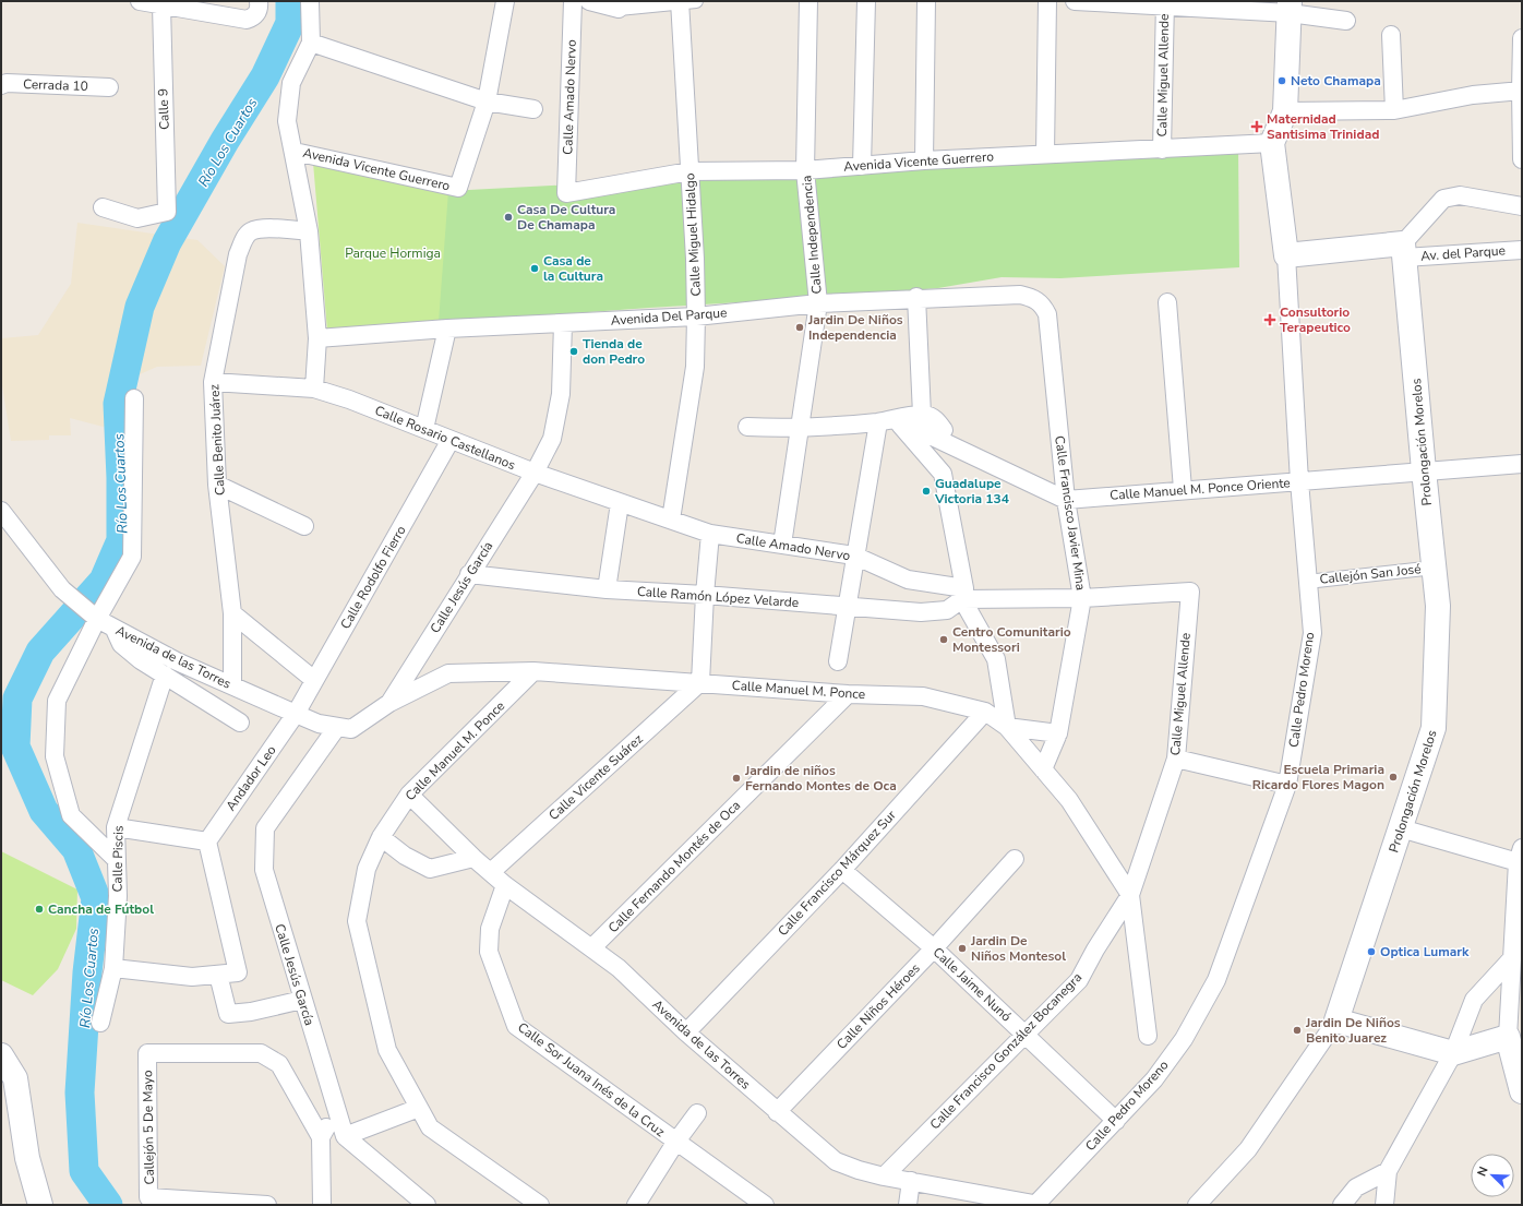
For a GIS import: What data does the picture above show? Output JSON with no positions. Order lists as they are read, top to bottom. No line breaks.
{"streets":{"main road":["Prolongación Morelos"],"street":["Calle Miguel Allende","Cerrada 10","Calle Amado Nervo","Calle 9","Avenida Vicente Guerrero","Calle Miguel Hidalgo","Calle Independencia","Av. del Parque","Avenida Del Parque","Calle Rosario Castellanos","Calle Benito Juárez","Calle Manuel M. Ponce Oriente","Calle Francisco Javier Mina","Callejón San José","Calle Rodolfo Fierro","Calle Jesús García","Calle Ramón López Velarde","Avenida de las Torres","Calle Manuel M. Ponce","Calle Pedro Moreno","Calle Vicente Suárez","Andador Leo","Calle Piscis","Calle Fernando Montés de Oca","Calle Francisco Márquez Sur","Calle Jaime Nunó","Calle Niños Héroes","Calle Francisco González Bocanegra","Calle Sor Juana Inés de la Cruz","Callejón 5 De Mayo"]},"crossings":[["Calle Miguel Allende","Calle Amado Nervo"],["Calle Miguel Allende","Avenida Vicente Guerrero"],["Calle Miguel Allende","Calle Francisco González Bocanegra"],["Calle Amado Nervo","Avenida Vicente Guerrero"],["Calle Amado Nervo","Calle Miguel Hidalgo"],["Calle Amado Nervo","Calle Independencia"],["Calle Amado Nervo","Calle Rosario Castellanos"],["Calle Amado Nervo","Calle Francisco Javier Mina"],["Calle Amado Nervo","Calle Ramón López Velarde"],["Avenida Vicente Guerrero","Calle Miguel Hidalgo"],["Avenida Vicente Guerrero","Calle Independencia"],["Calle Miguel Hidalgo","Avenida Del Parque"],["Calle Miguel Hidalgo","Calle Rosario Castellanos"],["Calle Independencia","Avenida Del Parque"],["Av. del Parque","Prolongación Morelos"],["Avenida Del Parque","Calle Francisco Javier Mina"],["Calle Rosario Castellanos","Calle Benito Juárez"],["Calle Rosario Castellanos","Calle Rodolfo Fierro"],["Calle Rosario Castellanos","Calle Jesús García"],["Calle Benito Juárez","Avenida de las Torres"],["Prolongación Morelos","Calle Manuel M. Ponce Oriente"],["Prolongación Morelos","Callejón San José"],["Calle Manuel M. Ponce Oriente","Calle Francisco Javier Mina"],["Calle Manuel M. Ponce Oriente","Calle Pedro Moreno"],["Calle Francisco Javier Mina","Calle Manuel M. Ponce"],["Callejón San José","Calle Pedro Moreno"],["Calle Rodolfo Fierro","Avenida de las Torres"],["Calle Rodolfo Fierro","Andador Leo"],["Calle Jesús García","Calle Ramón López Velarde"],["Calle Jesús García","Avenida de las Torres"],["Calle Jesús García","Calle Manuel M. Ponce"],["Avenida de las Torres","Calle Manuel M. Ponce"],["Avenida de las Torres","Calle Pedro Moreno"],["Avenida de las Torres","Calle Vicente Suárez"],["Avenida de las Torres","Andador Leo"],["Avenida de las Torres","Calle Fernando Montés de Oca"],["Avenida de las Torres","Calle Francisco Márquez Sur"],["Avenida de las Torres","Calle Niños Héroes"],["Avenida de las Torres","Calle Francisco González Bocanegra"],["Avenida de las Torres","Calle Sor Juana Inés de la Cruz"],["Calle Manuel M. Ponce","Calle Vicente Suárez"],["Calle Manuel M. Ponce","Calle Fernando Montés de Oca"],["Calle Manuel M. Ponce","Calle Francisco Márquez Sur"],["Calle Pedro Moreno","Calle Jaime Nunó"],["Calle Francisco Márquez Sur","Calle Jaime Nunó"],["Calle Jaime Nunó","Calle Niños Héroes"],["Calle Jaime Nunó","Calle Francisco González Bocanegra"]],"water":["Río Los Cuartos"],"parks":["Parque Hormiga"],"places":{"other":["Neto Chamapa","Casa De Cultura De Chamapa","Casa de la Cultura","Jardin De Niños Independencia","Tienda de don Pedro","Guadalupe Victoria 134","Centro Comunitario Montessori","Escuela Primaria Ricardo Flores Magon","Jardin de niños Fernando Montes de Oca","Cancha de Fútbol","Jardin De Niños Montesol","Optica Lumark","Jardin De Niños Benito Juarez"],"health":["Maternidad Santisima Trinidad","Consultorio Terapeutico"]},"north":"top left"}
